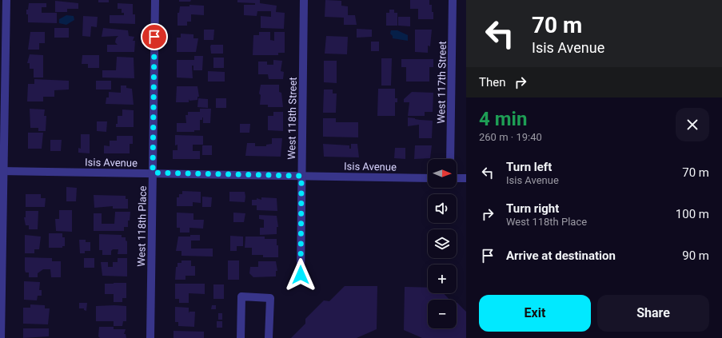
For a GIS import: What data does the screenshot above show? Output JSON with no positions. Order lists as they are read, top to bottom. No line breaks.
{"streets":{"street":["West 117th Street","West 118th Street","Isis Avenue","West 118th Place"]},"crossings":[["West 118th Street","Isis Avenue"],["Isis Avenue","West 118th Place"]],"north":"right","page":{"turn":["70 m","Isis Avenue"],"then":"Then","heading":["4 min","260 m · 19:40"],"list":[{"name":"Turn left","note":"Isis Avenue","value":"70 m"},{"name":"Turn right","note":"West 118th Place","value":"100 m"},{"name":"Arrive at destination","value":"90 m"}],"map_buttons":["+","−"],"buttons":["Exit","Share"]}}
